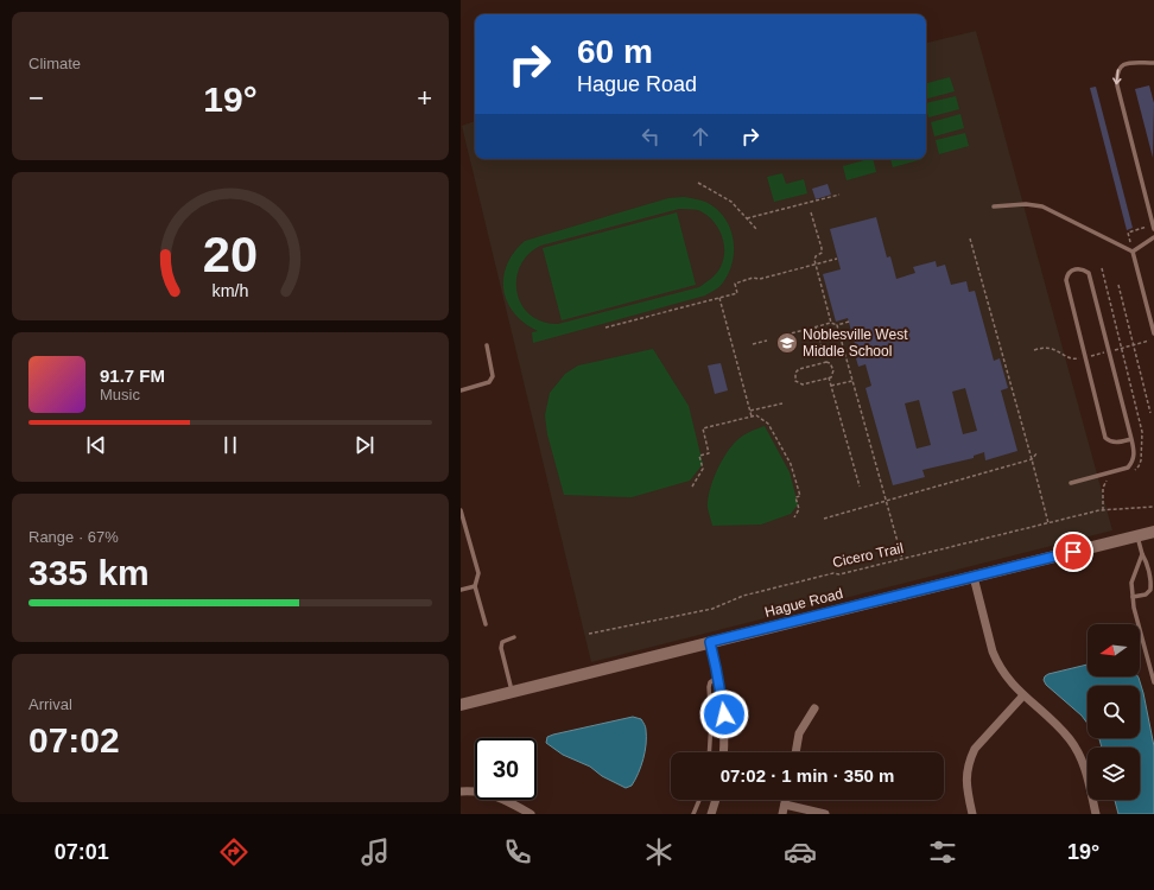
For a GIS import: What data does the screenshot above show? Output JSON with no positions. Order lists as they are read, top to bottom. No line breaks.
{"streets":{"main road":["Hague Road"],"path":["Cicero Trail"]},"places":{"school or university":["Noblesville West Middle School"]},"north":"left","page":{"tile":["Climate",["Range · 67%","335 km"],["Arrival","07:02"]],"turn":["60 m","Hague Road"],"heat":["−","19°","+"],"song":["91.7 FM","Music"],"limit":"30","trip":"07:02 · 1 min · 350 m","tabs":["07:01","19°"],"gauge":["20","km/h"]}}
